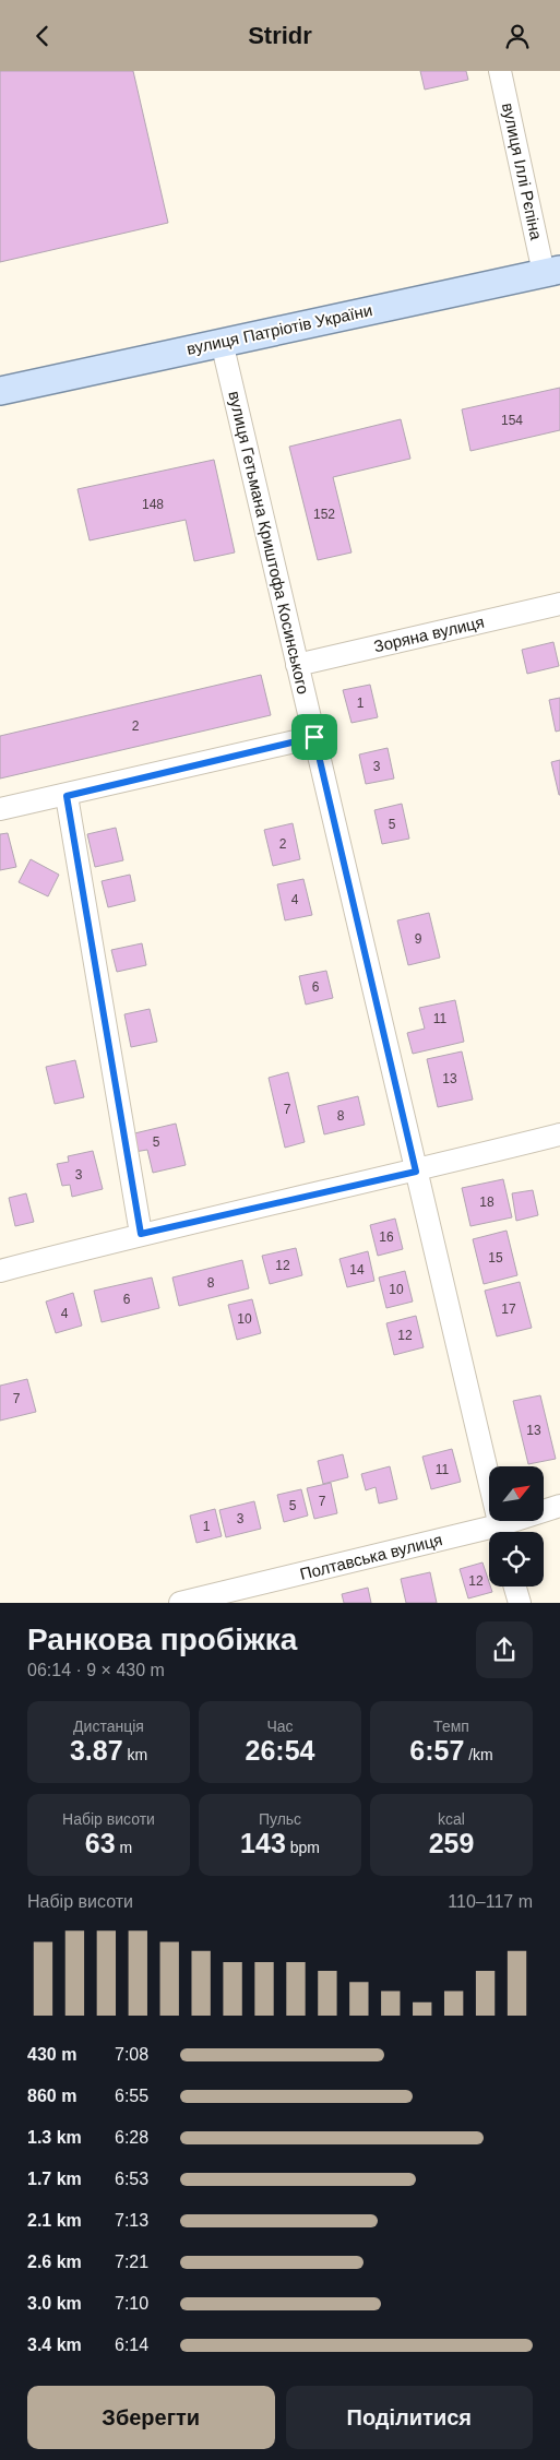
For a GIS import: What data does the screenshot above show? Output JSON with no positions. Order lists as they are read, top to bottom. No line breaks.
{"streets":{"main road":["вулиця Патріотів України"],"street":["вулиця Іллі Рєпіна","вулиця Гетьмана Криштофа Косинського","Зоряна вулиця","Полтавська вулиця"]},"crossings":[["вулиця Іллі Рєпіна","вулиця Патріотів України"],["вулиця Патріотів України","вулиця Гетьмана Криштофа Косинського"],["вулиця Гетьмана Криштофа Косинського","Зоряна вулиця"]],"house_numbers":["154","148","152","1","2","3","5","2","4","9","6","11","13","7","8","5","3","18","16","15","12","14","8","10","6","17","4","10","12","7","13","11","7","5","3","1","12"],"north":"top right","page":{"header":"Stridr","heading":["Ранкова пробіжка","06:14 · 9 × 430 m"],"stats":[["Дистанція","3.87 km"],["Час","26:54"],["Темп","6:57 /km"],["Набір висоти","63 m"],["Пульс","143 bpm"],["kcal","259"]],"chart":["Набір висоти","110–117 m"],"list":[{"name":"430 m","note":"7:08"},{"name":"860 m","note":"6:55"},{"name":"1.3 km","note":"6:28"},{"name":"1.7 km","note":"6:53"},{"name":"2.1 km","note":"7:13"},{"name":"2.6 km","note":"7:21"},{"name":"3.0 km","note":"7:10"},{"name":"3.4 km","note":"6:14"}],"buttons":["Зберегти","Поділитися"]}}
